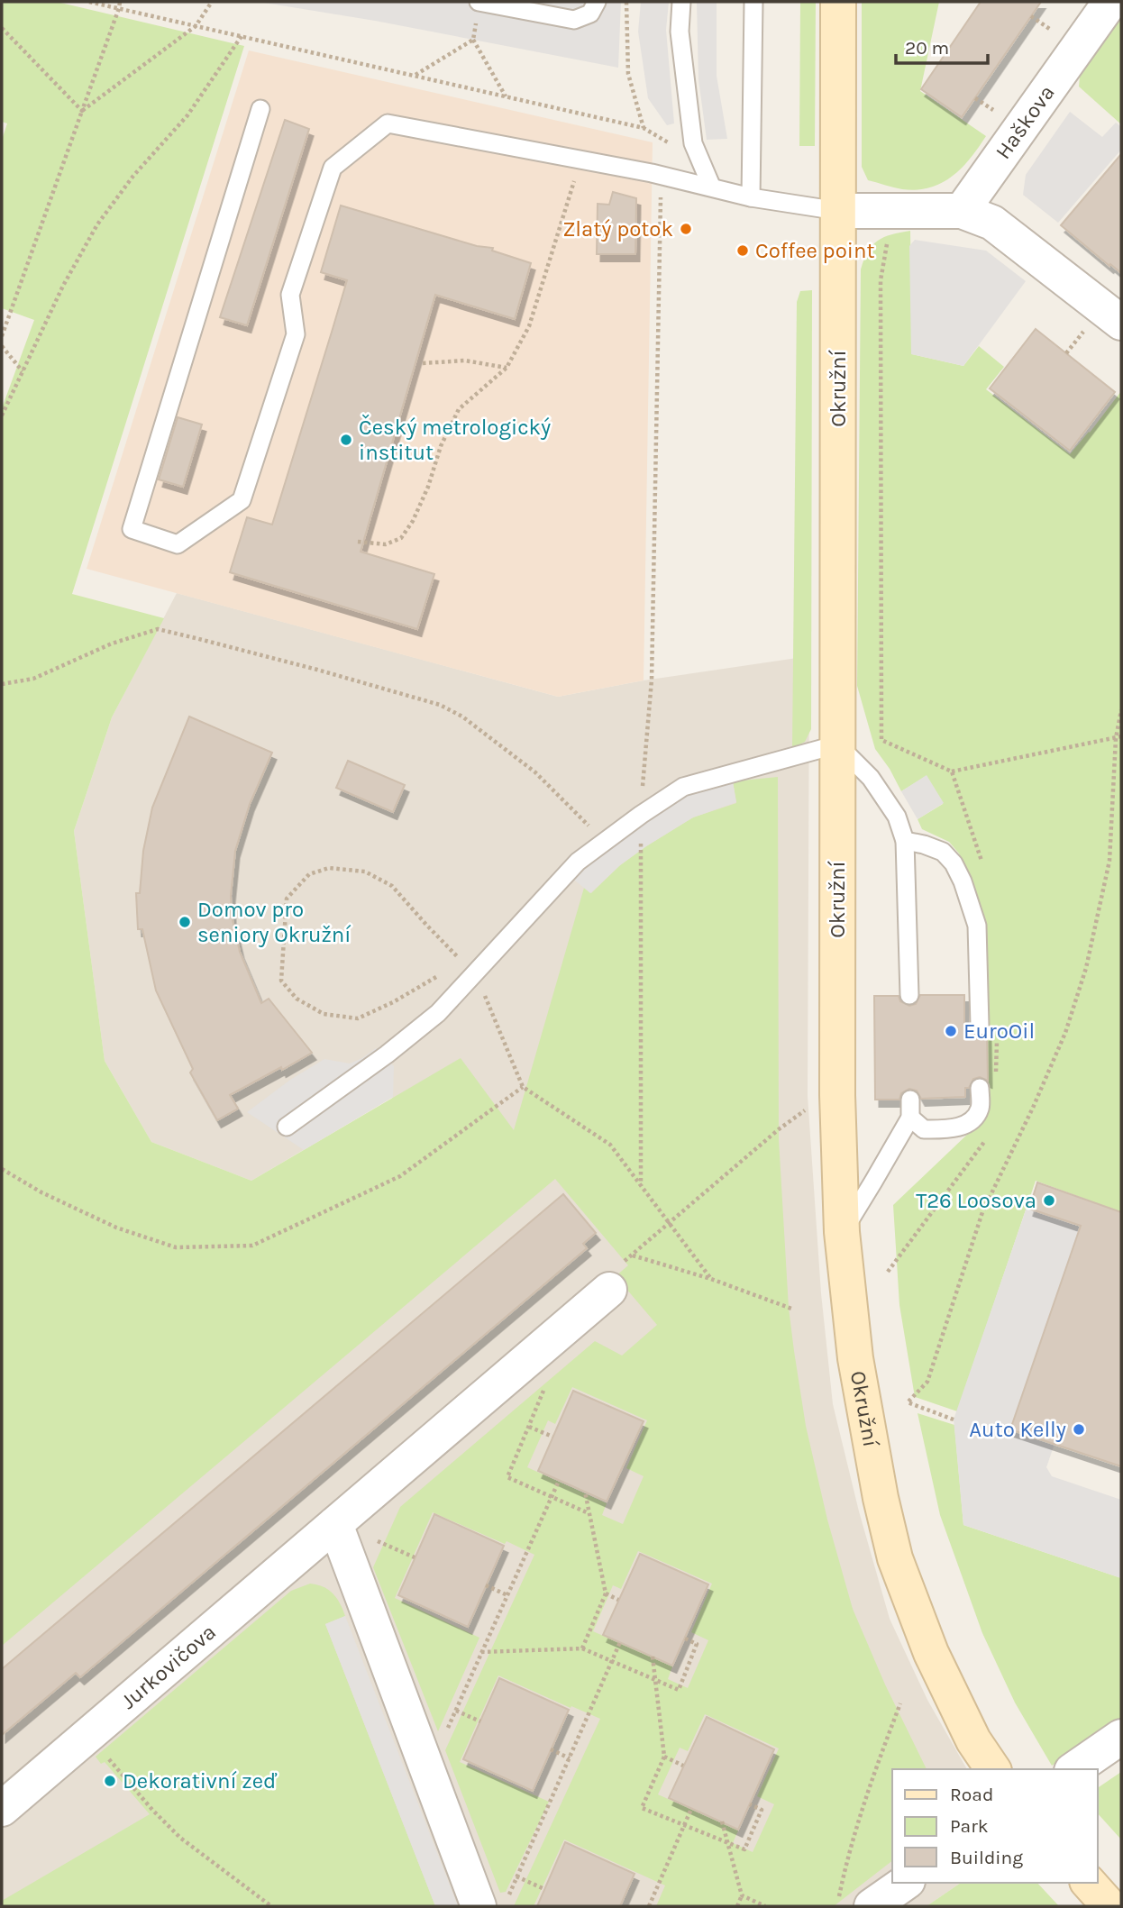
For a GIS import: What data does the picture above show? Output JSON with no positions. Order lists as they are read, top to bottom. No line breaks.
{"streets":{"street":["Haškova","Okružní","Jurkovičova"]},"places":["Zlatý potok","Coffee point","Český metrologický institut","Domov pro seniory Okružní","EuroOil","T26 Loosova","Auto Kelly","Dekorativní zeď"],"legend":["Road","Park","Building"],"scale_bar":"20 m"}
